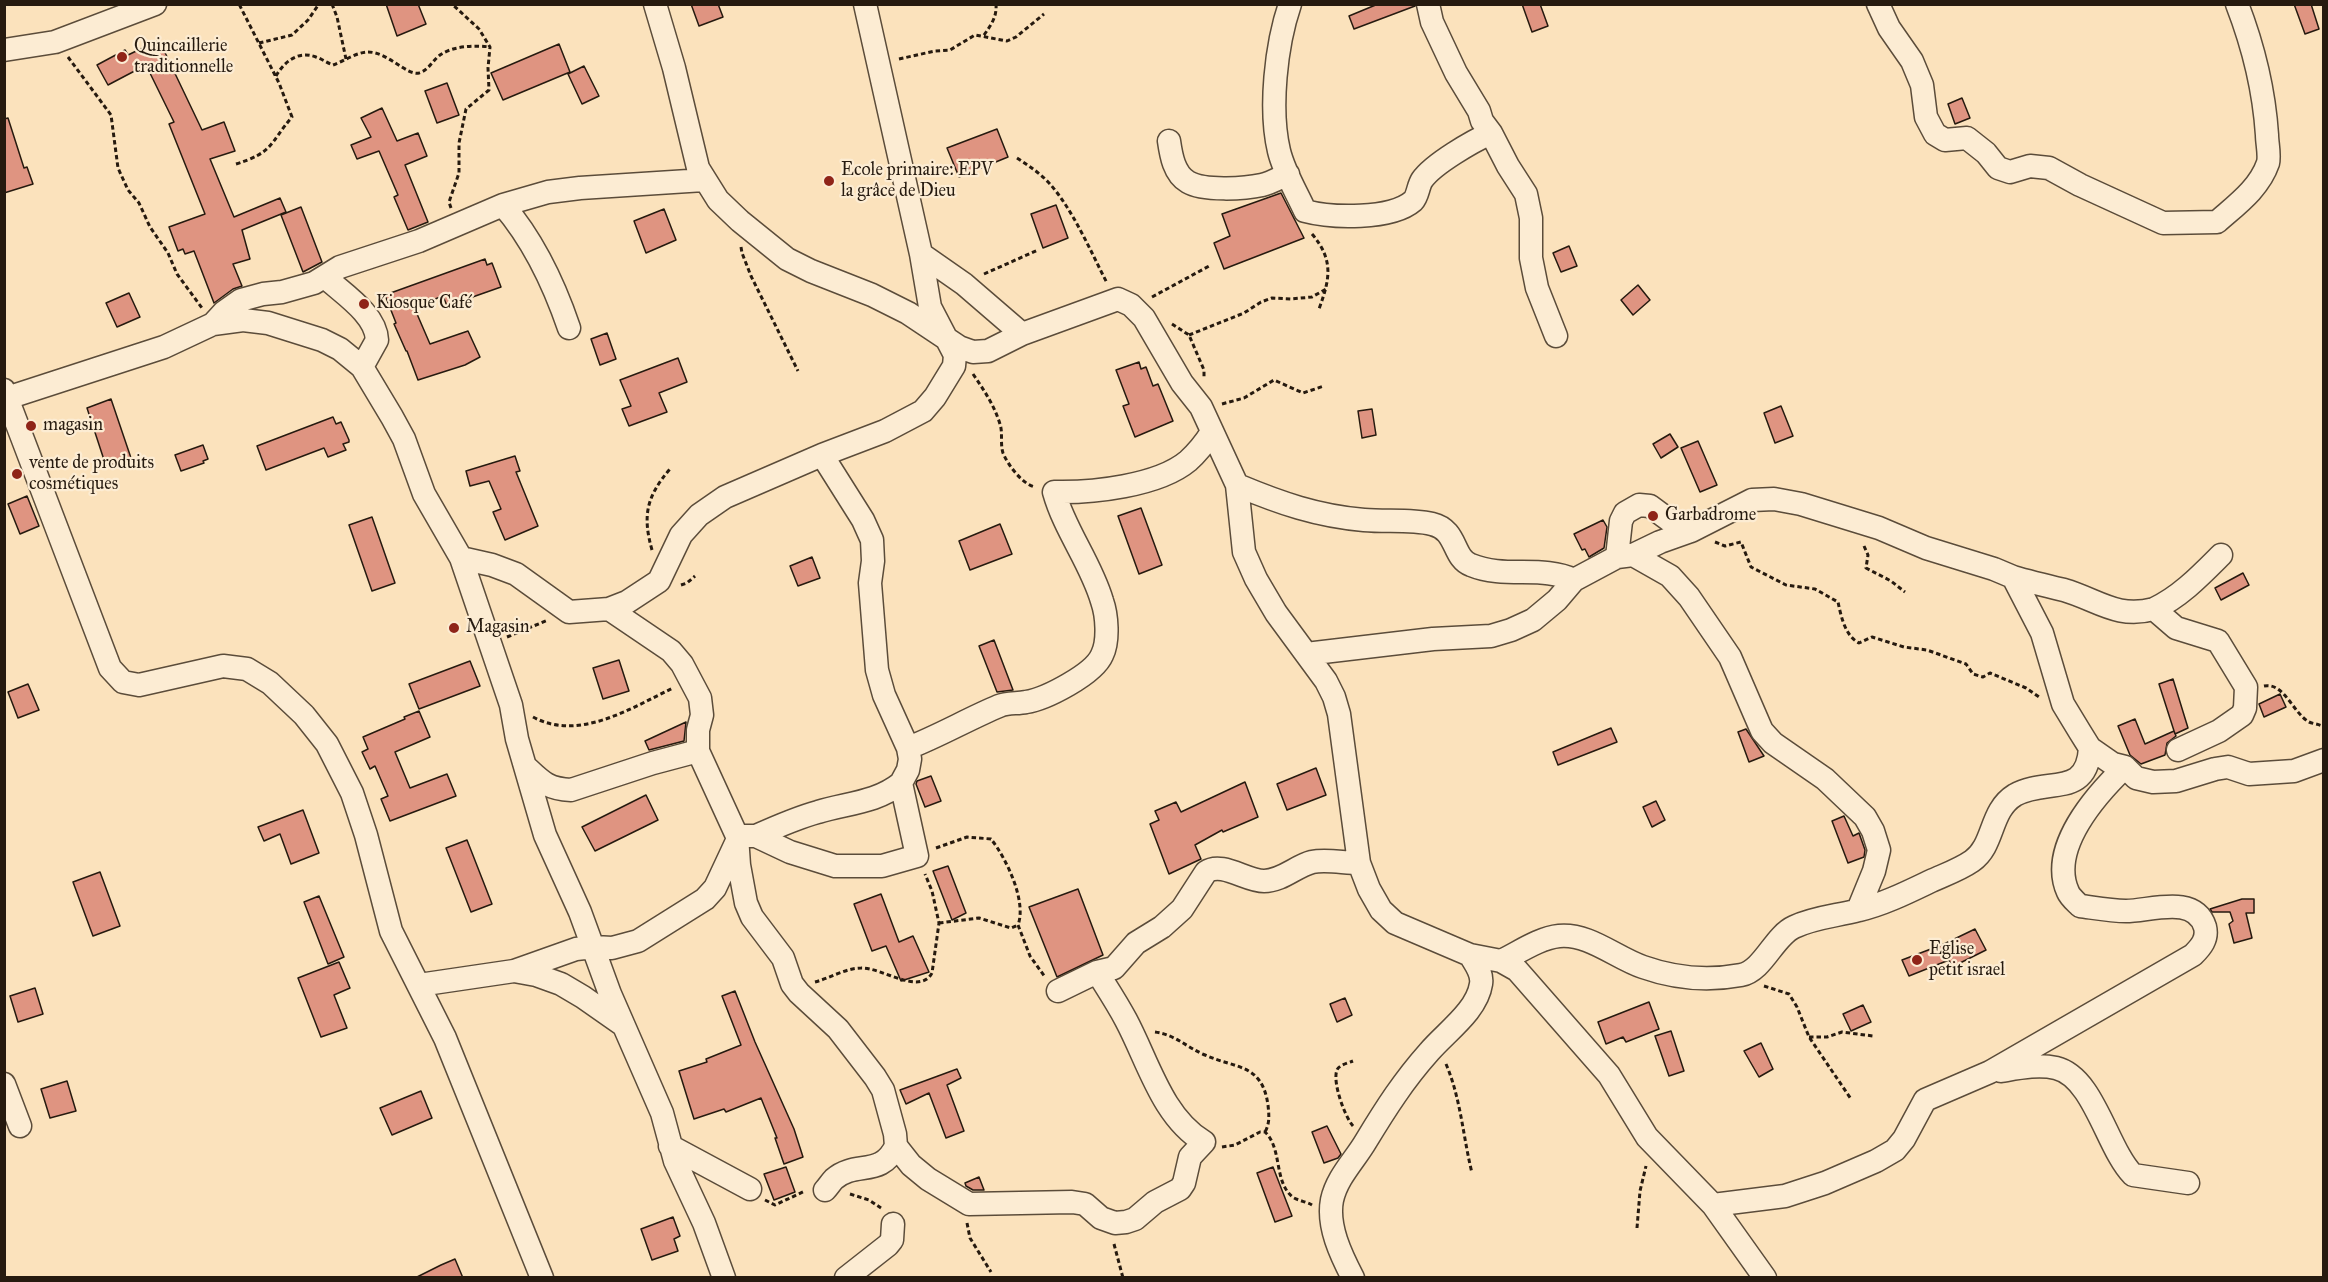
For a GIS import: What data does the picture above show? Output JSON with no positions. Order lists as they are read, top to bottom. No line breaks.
{"places":["Quincaillerie traditionnelle","Ecole primaire: EPV la grâce de Dieu","Kiosque Café","magasin","vente de produits cosmétiques","Garbadrome","Magasin","Eglise petit israel"]}
